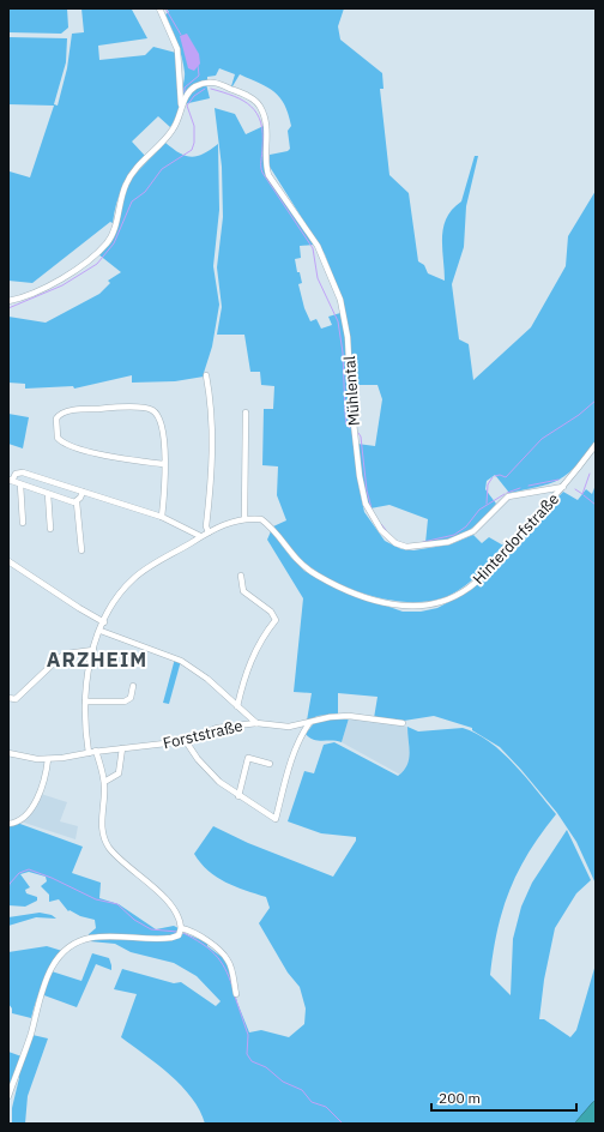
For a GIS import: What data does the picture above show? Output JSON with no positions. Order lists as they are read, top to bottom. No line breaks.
{"streets":{"street":["Mühlental","Hinterdorfstraße","Forststraße"]},"crossings":[["Mühlental","Hinterdorfstraße"]],"districts":["ARZHEIM"],"scale_bar":"200 m"}
